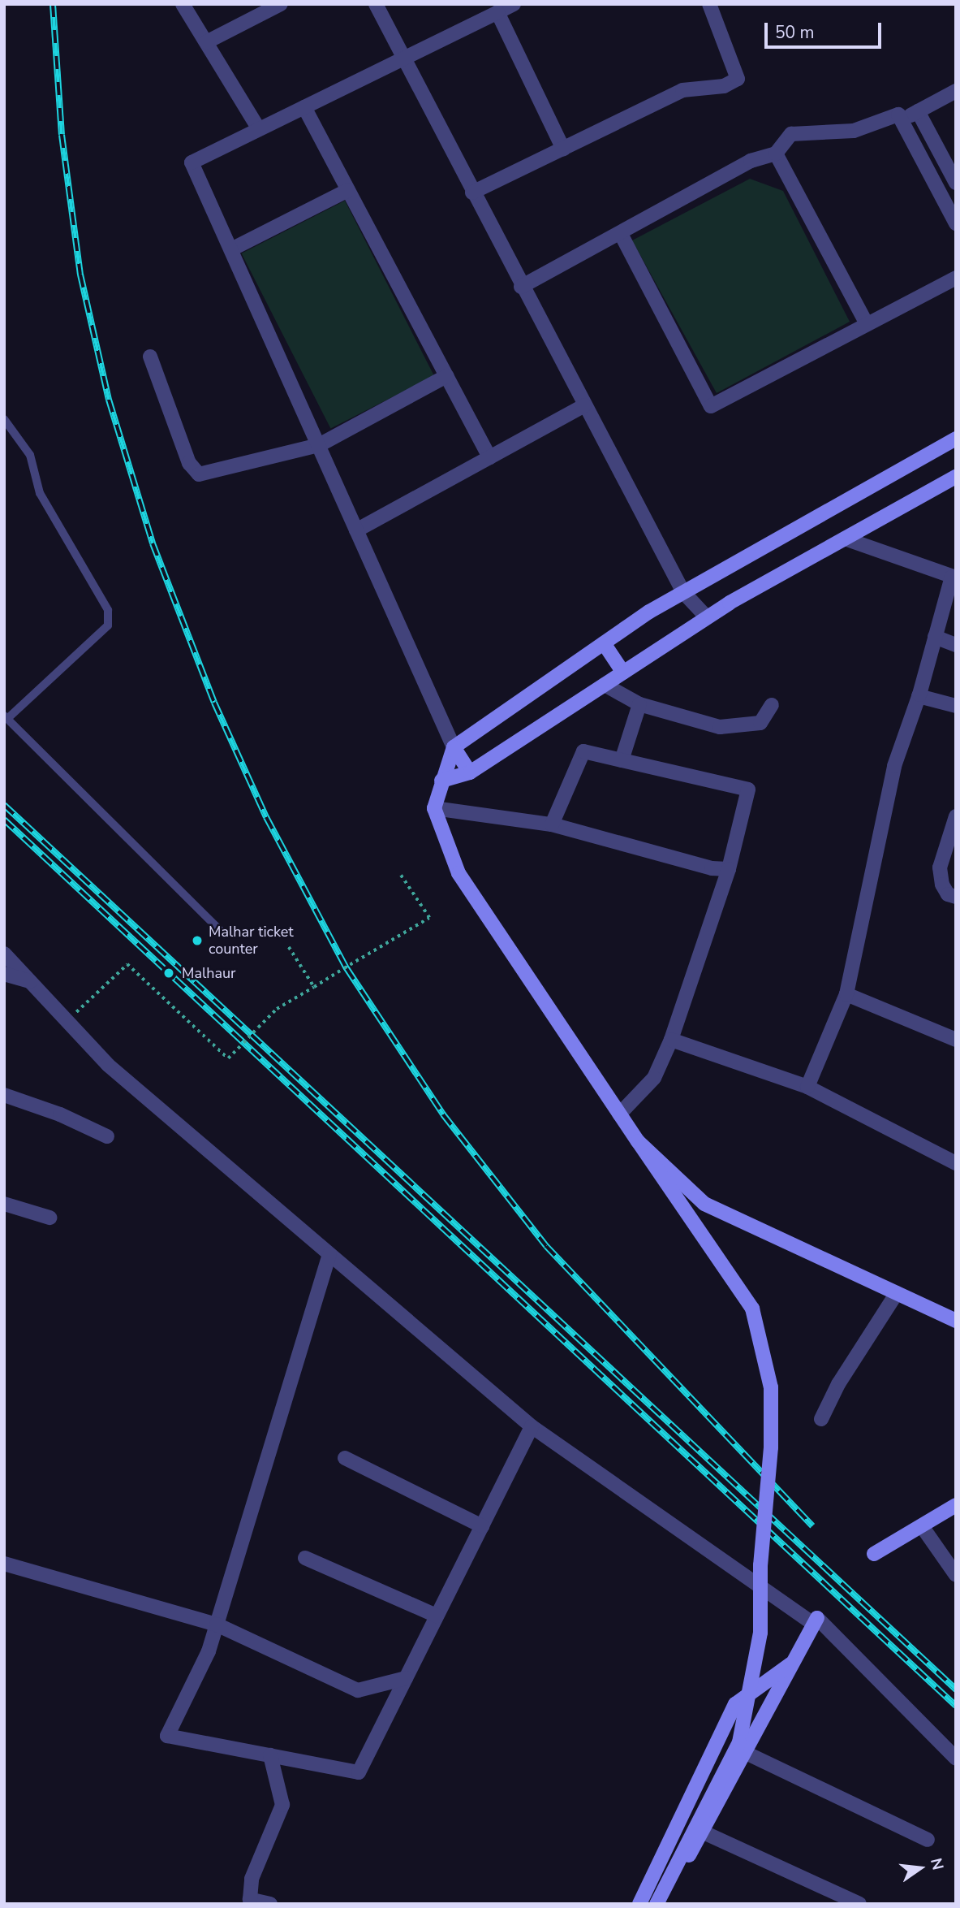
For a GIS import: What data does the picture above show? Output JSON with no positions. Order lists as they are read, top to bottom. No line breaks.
{"places":["Malhar ticket counter","Malhaur"],"scale_bar":"50 m","north":"right"}
